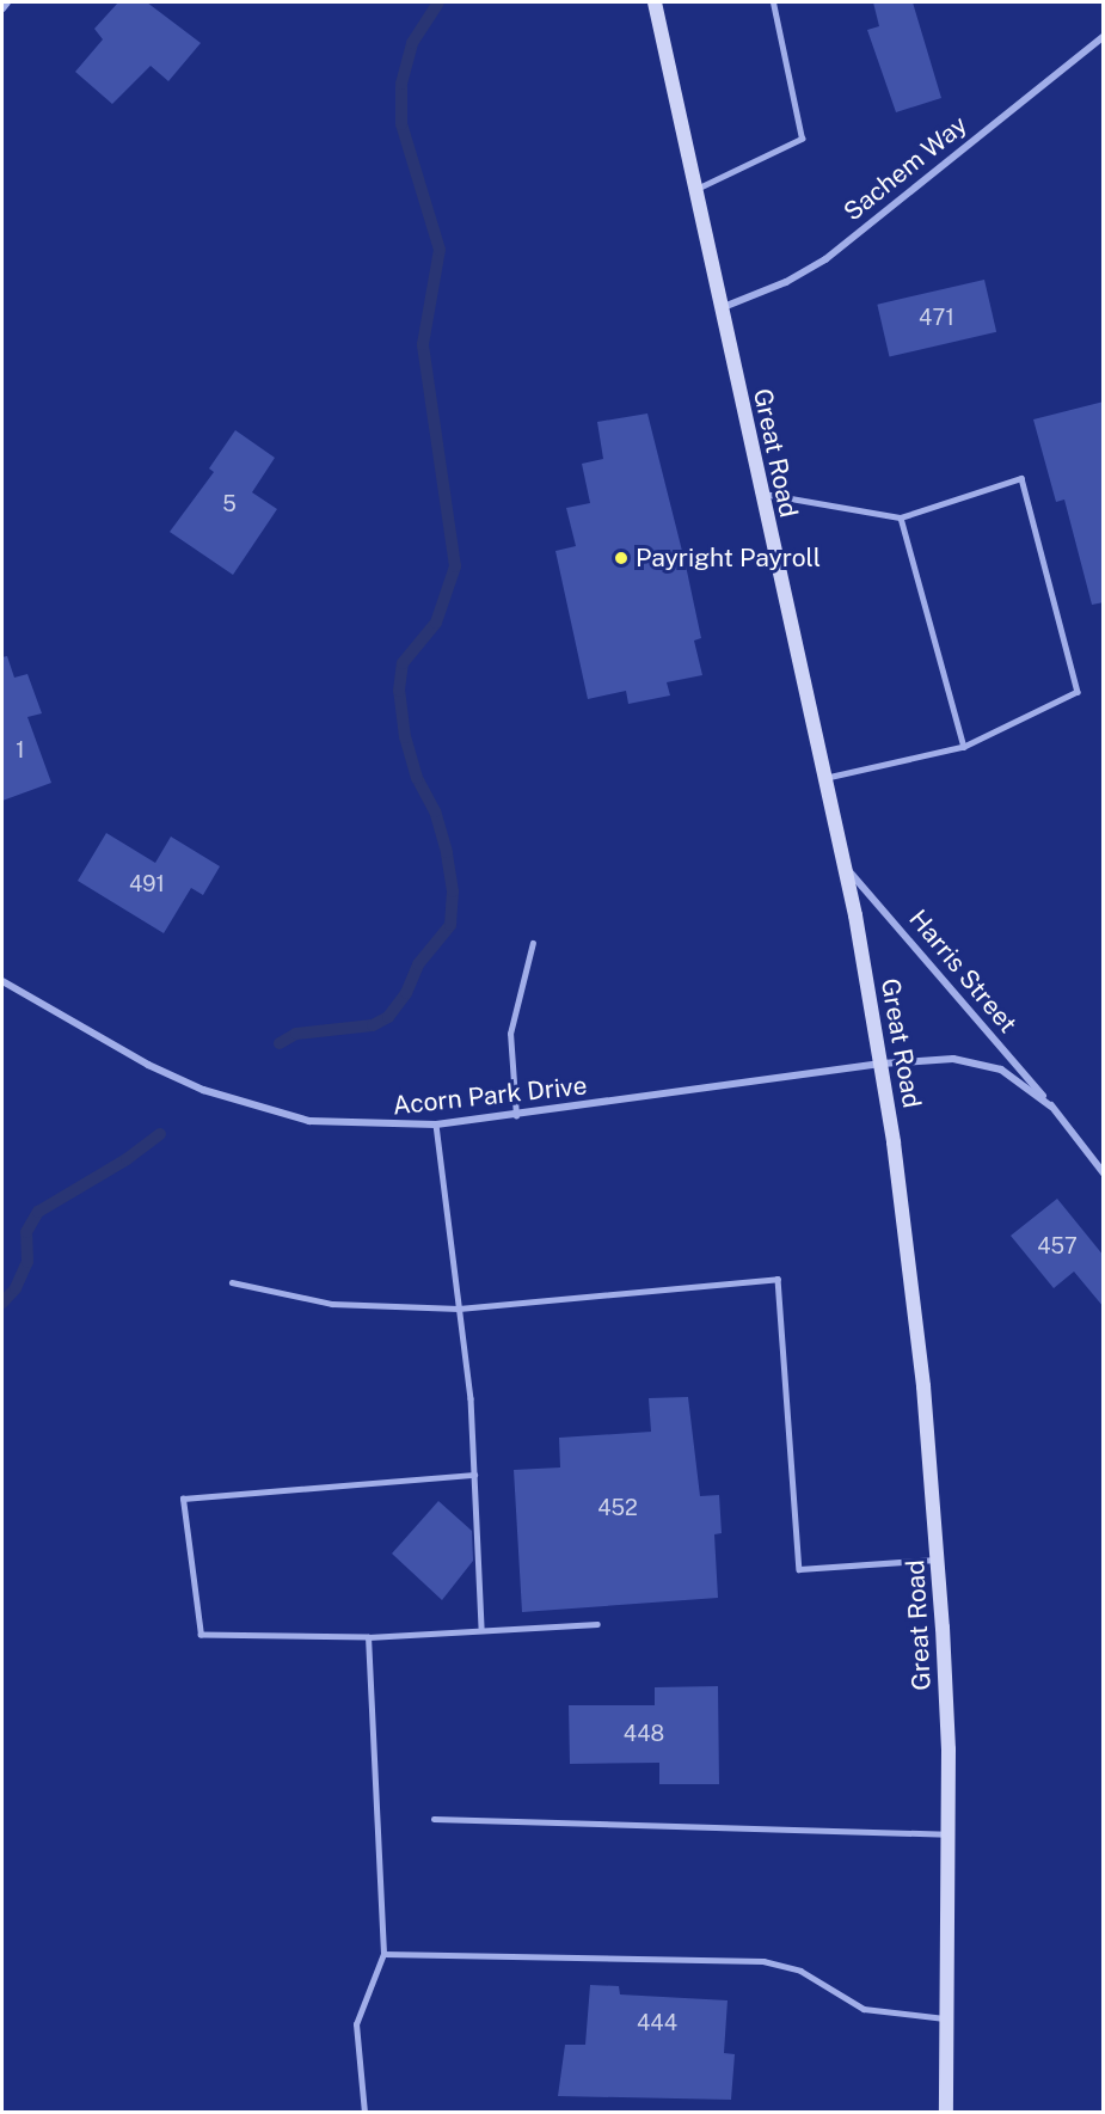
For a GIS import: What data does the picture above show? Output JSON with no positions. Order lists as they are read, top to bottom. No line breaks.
{"streets":{"main road":["Great Road"],"street":["Sachem Way","Harris Street","Acorn Park Drive"]},"crossings":[["Sachem Way","Great Road"],["Great Road","Harris Street"],["Great Road","Acorn Park Drive"],["Harris Street","Acorn Park Drive"]],"places":["Payright Payroll"],"house_numbers":["471","5","1","491","457","452","448","444"]}
